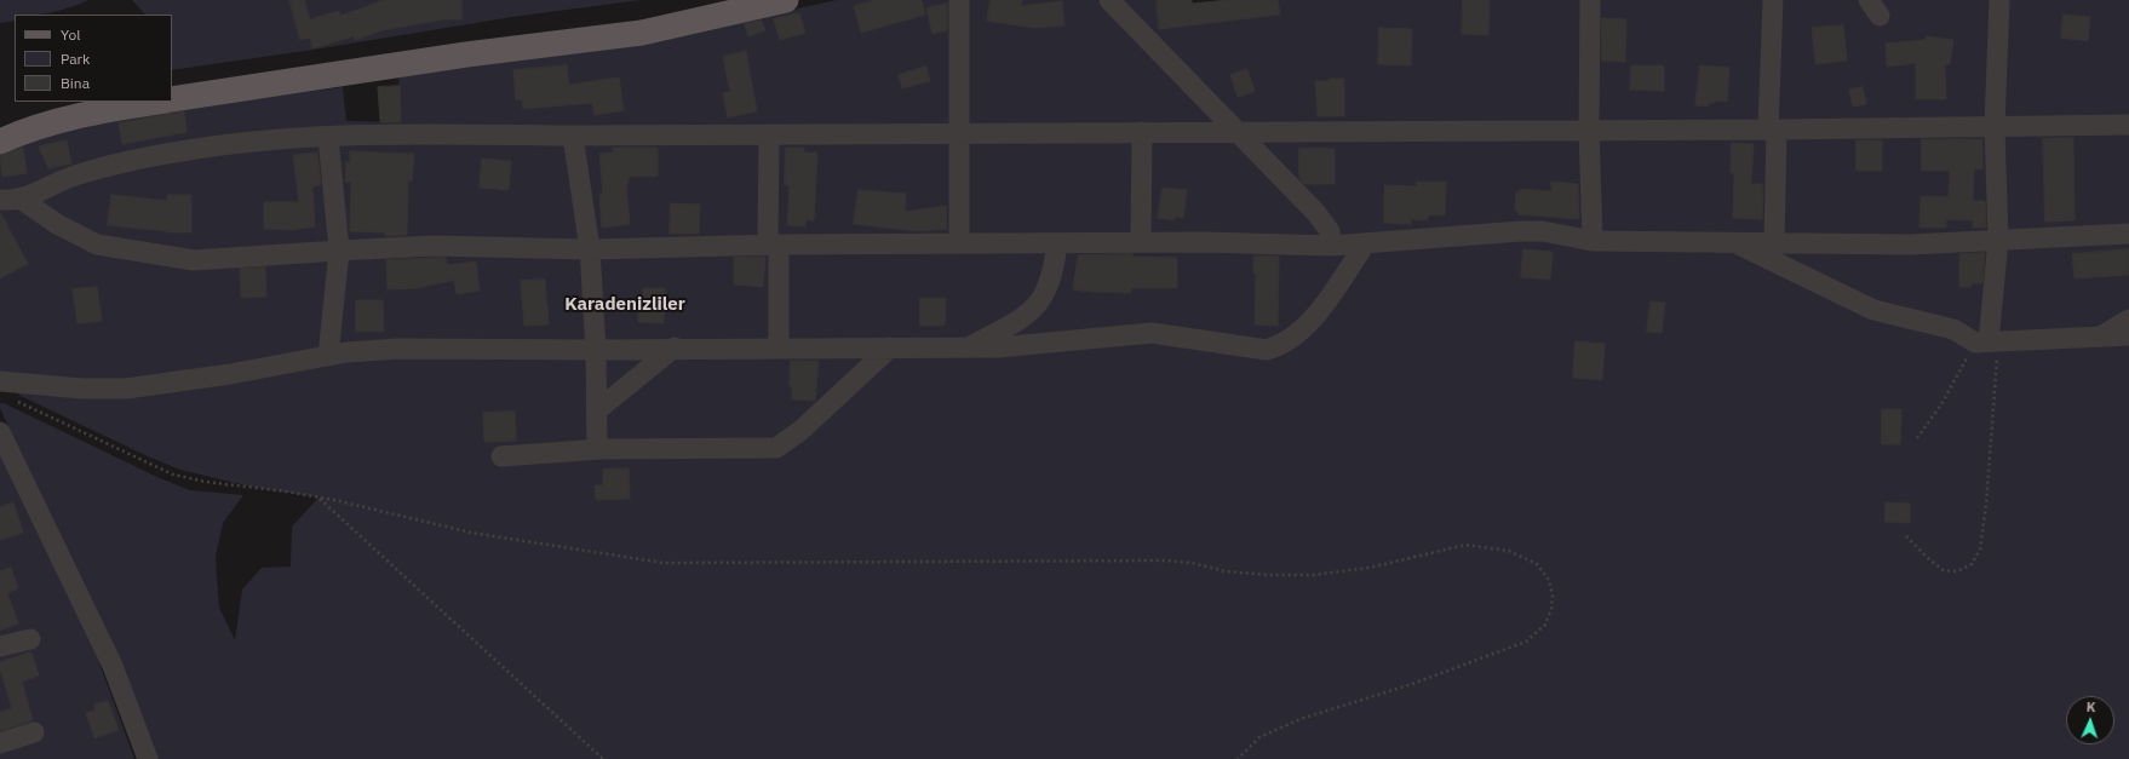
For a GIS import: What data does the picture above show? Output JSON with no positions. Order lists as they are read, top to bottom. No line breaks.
{"districts":["Karadenizliler"],"legend":["Yol","Park","Bina"],"north":"top"}
